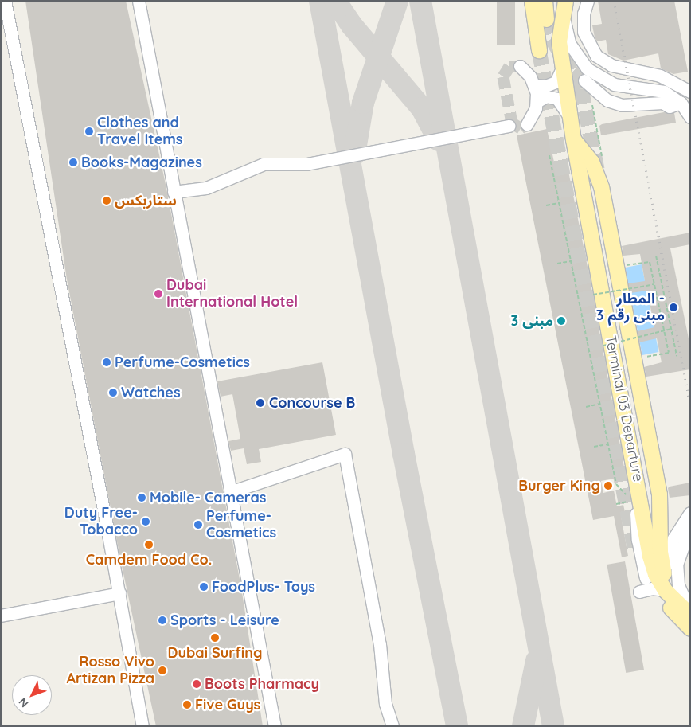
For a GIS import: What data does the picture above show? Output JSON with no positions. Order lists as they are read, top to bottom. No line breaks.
{"streets":{"main road":["Terminal 03 Departure"]},"places":["Clothes and Travel Items","Books-Magazines","ستاربكس","Dubai International Hotel","المطار - مبنى رقم 3","مبنى 3","Perfume-Cosmetics","Watches","Concourse B","Burger King","Mobile- Cameras","Duty Free- Tobacco","Perfume- Cosmetics","Camdem Food Co.","FoodPlus- Toys","Sports - Leisure","Dubai Surfing","Rosso Vivo Artizan Pizza","Boots Pharmacy","Five Guys"],"north":"bottom left"}
